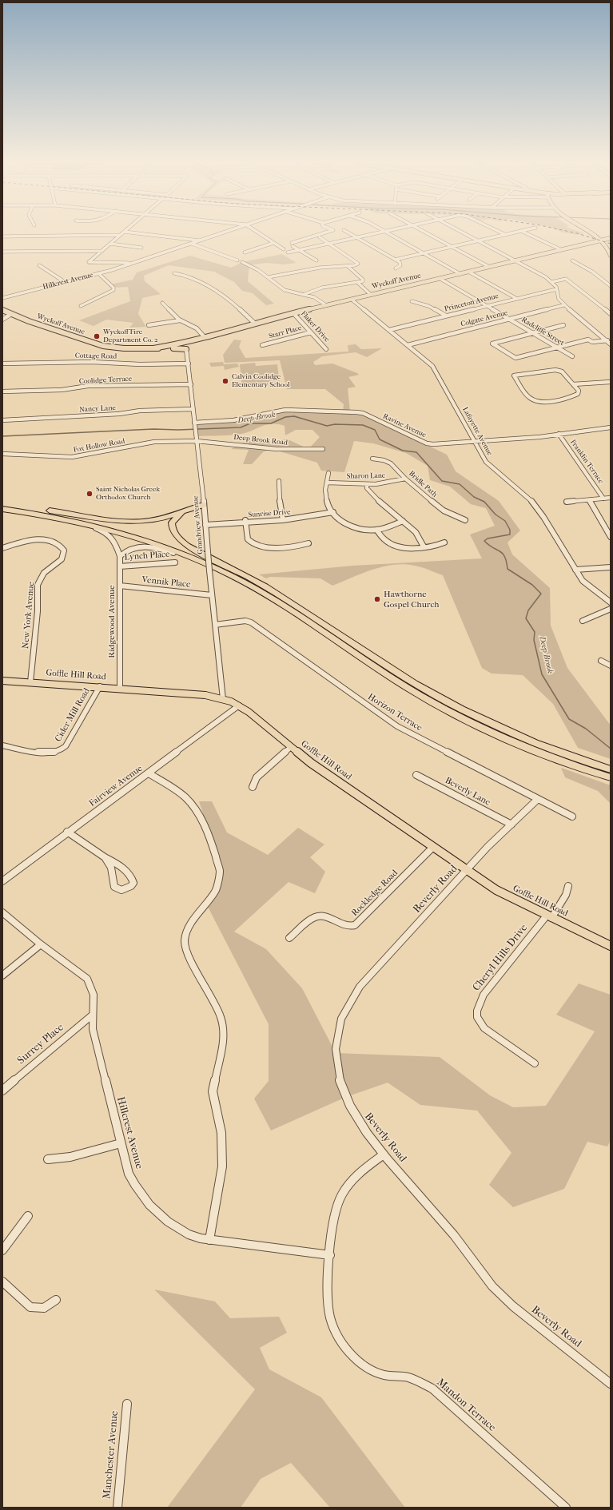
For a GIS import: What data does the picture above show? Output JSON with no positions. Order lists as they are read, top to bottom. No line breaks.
{"streets":{"main road":["Wyckoff Avenue","Goffle Hill Road"],"street":["Hillcrest Avenue","Princeton Avenue","Colgate Avenue","Flaker Drive","Radcliffe Street","Starr Place","Cottage Road","Coolidge Terrace","Nancy Lane","Ravine Avenue","Lafayette Avenue","Deep Brook Road","Fox Hollow Road","Franklin Terrace","Sharon Lane","Bridle Path","Sunrise Drive","Grandview Avenue","Lynch Place","Vennik Place","New York Avenue","Ridgewood Avenue","Horizon Terrace","Cider Mill Road","Fairview Avenue","Beverly Lane","Beverly Road","Rockledge Road","Cheryl Hills Drive","Surrey Place","Mandon Terrace","Manchester Avenue"]},"crossings":[["Hillcrest Avenue","Surrey Place"],["Hillcrest Avenue","Mandon Terrace"],["Wyckoff Avenue","Flaker Drive"],["Wyckoff Avenue","Radcliffe Street"],["Wyckoff Avenue","Lafayette Avenue"],["Wyckoff Avenue","Grandview Avenue"],["Princeton Avenue","Radcliffe Street"],["Princeton Avenue","Lafayette Avenue"],["Colgate Avenue","Radcliffe Street"],["Colgate Avenue","Lafayette Avenue"],["Flaker Drive","Starr Place"],["Cottage Road","Grandview Avenue"],["Coolidge Terrace","Grandview Avenue"],["Nancy Lane","Grandview Avenue"],["Ravine Avenue","Lafayette Avenue"],["Ravine Avenue","Franklin Terrace"],["Ravine Avenue","Grandview Avenue"],["Deep Brook Road","Fox Hollow Road"],["Deep Brook Road","Grandview Avenue"],["Fox Hollow Road","Grandview Avenue"],["Sharon Lane","Bridle Path"],["Sunrise Drive","Grandview Avenue"],["Grandview Avenue","Vennik Place"],["Grandview Avenue","Goffle Hill Road"],["Grandview Avenue","Horizon Terrace"],["Lynch Place","Ridgewood Avenue"],["Vennik Place","Ridgewood Avenue"],["New York Avenue","Goffle Hill Road"],["Ridgewood Avenue","Goffle Hill Road"],["Goffle Hill Road","Cider Mill Road"],["Goffle Hill Road","Fairview Avenue"],["Goffle Hill Road","Beverly Road"],["Goffle Hill Road","Rockledge Road"],["Goffle Hill Road","Cheryl Hills Drive"],["Horizon Terrace","Beverly Road"],["Beverly Lane","Beverly Road"],["Beverly Road","Mandon Terrace"]],"water":["Deep Brook"],"places":["Wyckoff Fire Department Co. 2","Calvin Coolidge Elementary School","Saint Nicholas Greek Orthodox Church","Hawthorne Gospel Church"]}
